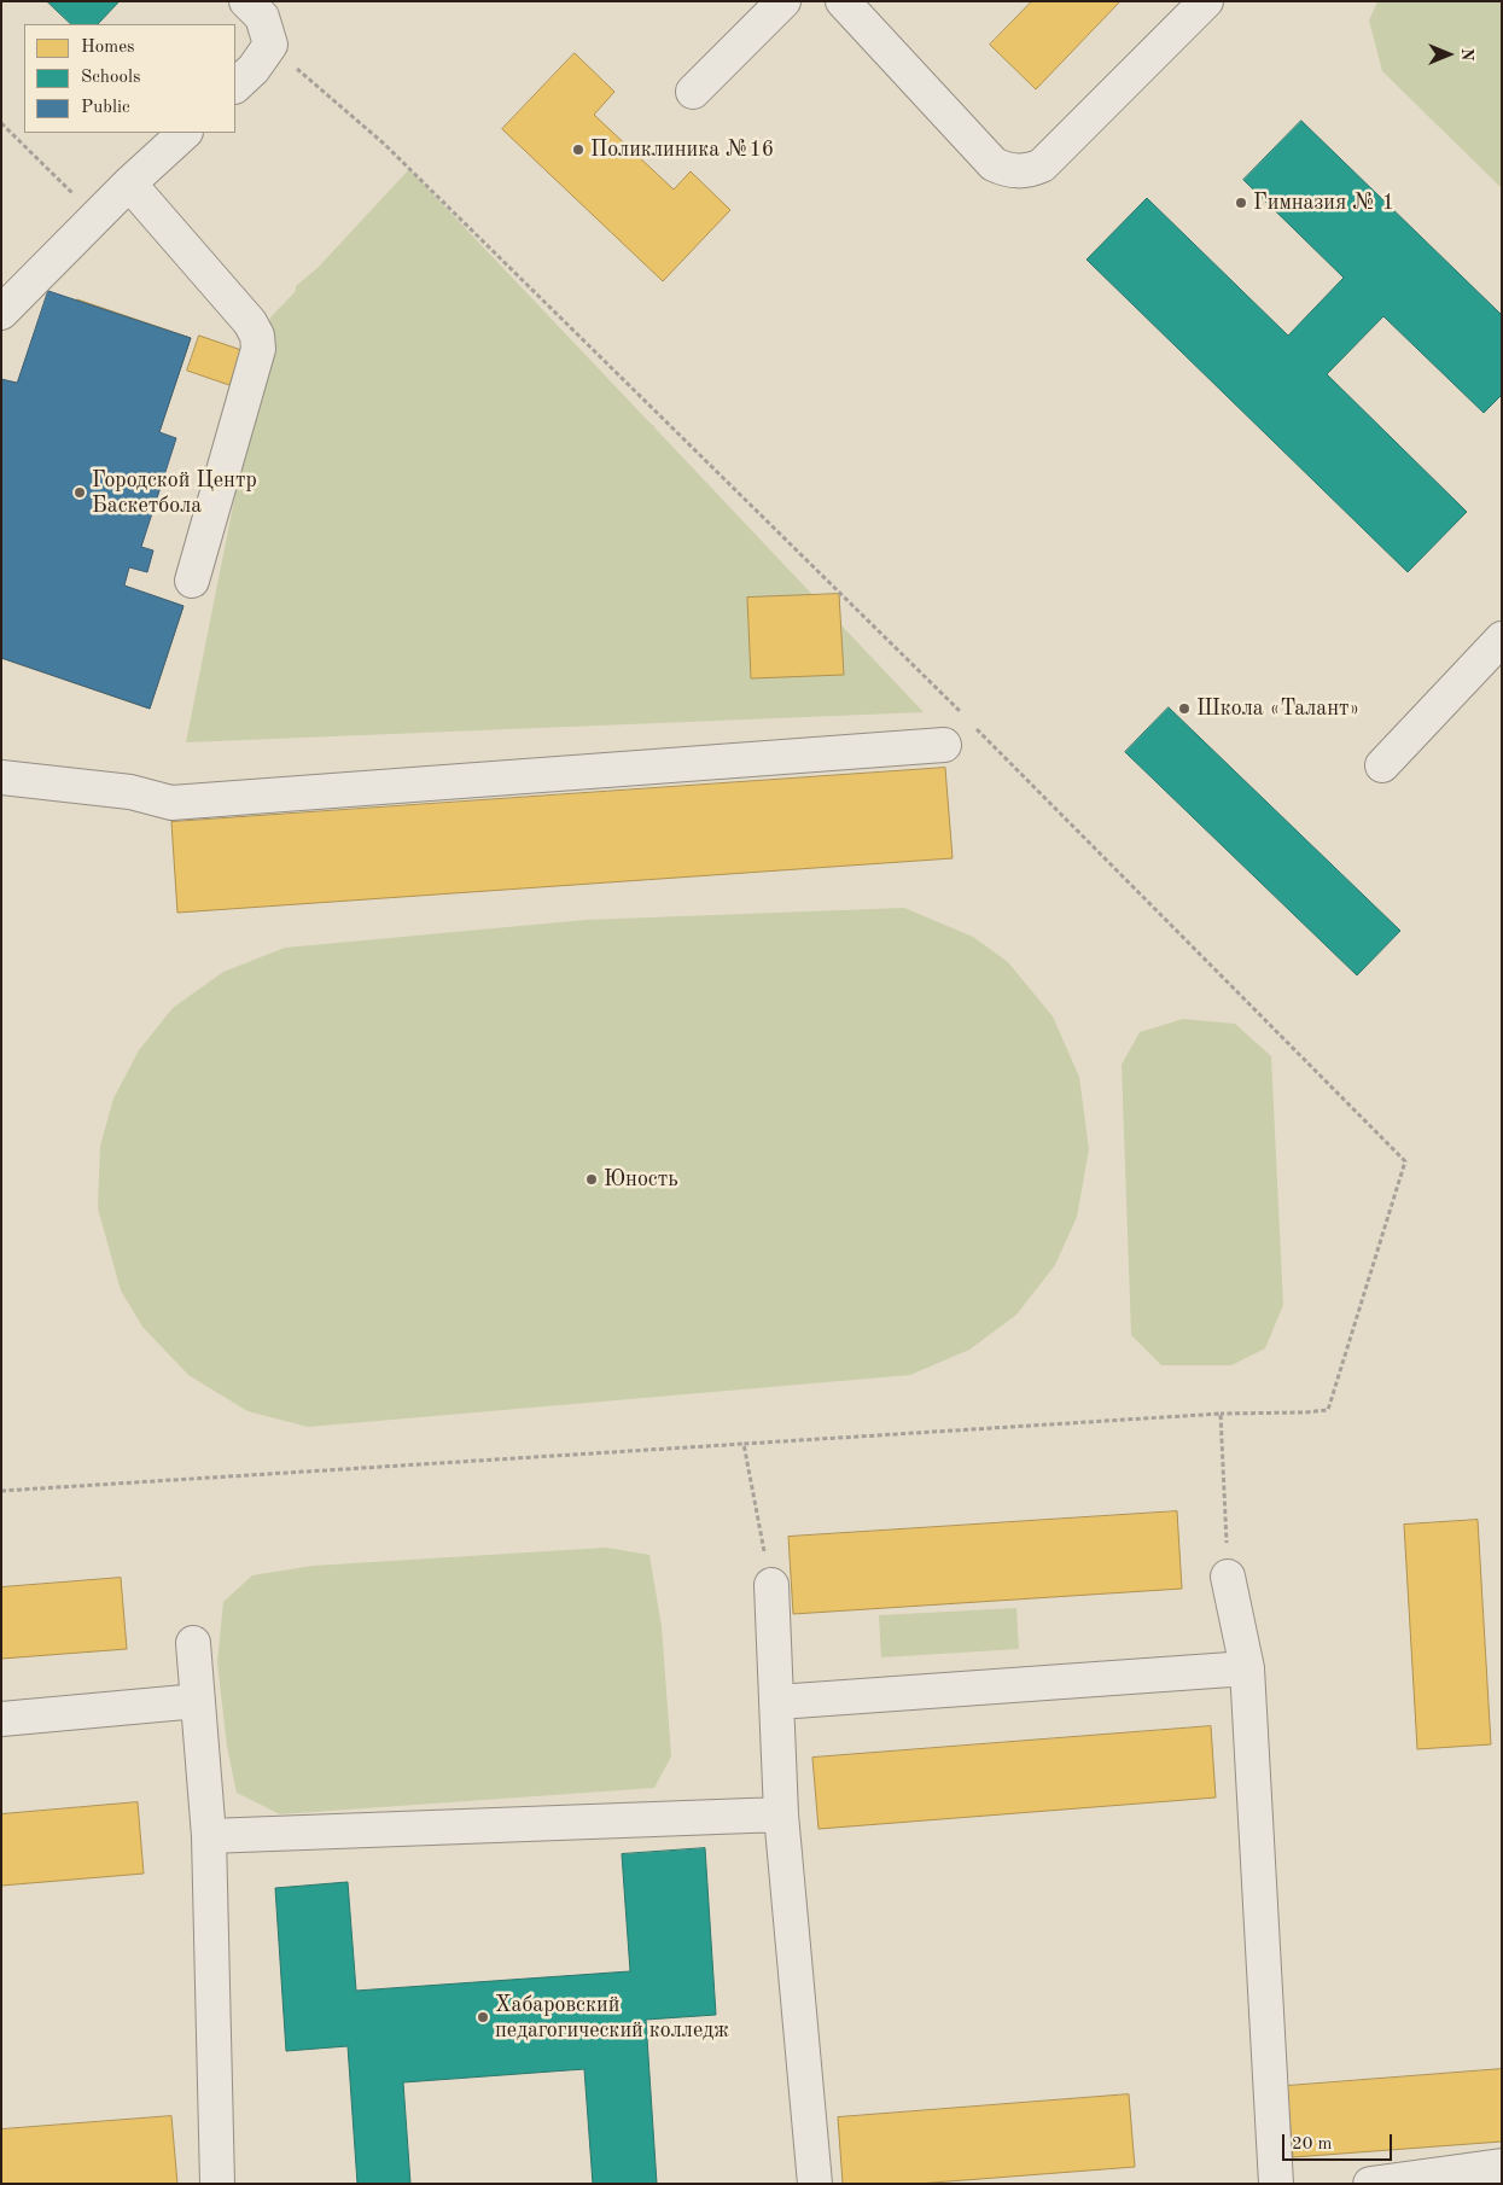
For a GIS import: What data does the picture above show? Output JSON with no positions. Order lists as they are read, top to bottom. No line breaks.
{"places":["Поликлиника №16","Гимназия № 1","Городской Центр Баскетбола","Школа «Талант»","Юность","Хабаровский педагогический колледж"],"legend":["Homes","Schools","Public"],"scale_bar":"20 m","north":"right"}
